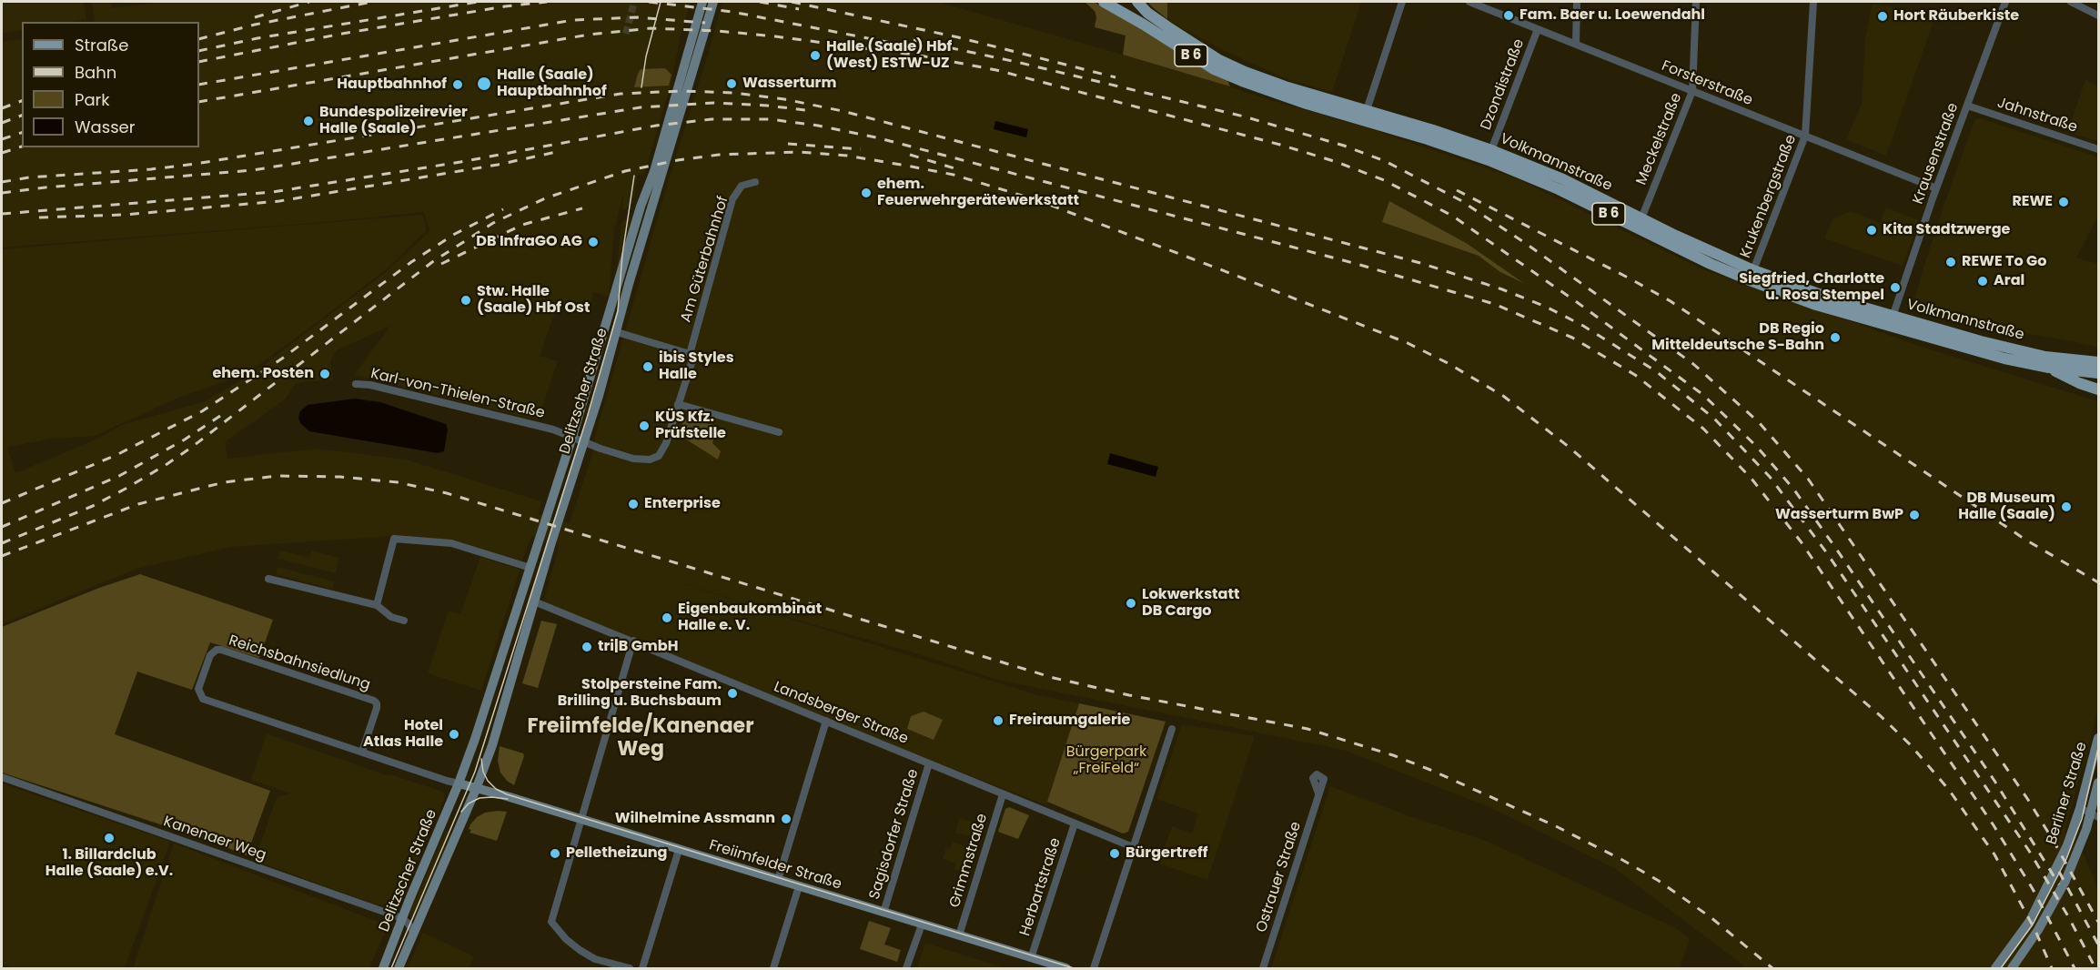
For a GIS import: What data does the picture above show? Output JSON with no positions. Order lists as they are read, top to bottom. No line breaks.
{"streets":{"main road":["B 6","Volkmannstraße","Delitzscher Straße","Berliner Straße","Freiimfelder Straße"],"street":["Forsterstraße","Dzondistraße","Jahnstraße","Meckelstraße","Krausenstraße","Krukenbergstraße","Am Güterbahnhof","Karl-von-Thielen-Straße","Reichsbahnsiedlung","Landsberger Straße","Sagisdorfer Straße","Kanenaer Weg","Grimmstraße","Ostrauer Straße","Herbartstraße"]},"crossings":[["B 6","Volkmannstraße"],["Forsterstraße","Dzondistraße"],["Forsterstraße","Meckelstraße"],["Forsterstraße","Krausenstraße"],["Forsterstraße","Krukenbergstraße"],["Dzondistraße","Volkmannstraße"],["Jahnstraße","Krausenstraße"],["Meckelstraße","Volkmannstraße"],["Krausenstraße","Volkmannstraße"],["Volkmannstraße","Krukenbergstraße"],["Am Güterbahnhof","Delitzscher Straße"],["Am Güterbahnhof","Karl-von-Thielen-Straße"],["Delitzscher Straße","Karl-von-Thielen-Straße"],["Delitzscher Straße","Landsberger Straße"],["Delitzscher Straße","Kanenaer Weg"],["Delitzscher Straße","Freiimfelder Straße"],["Landsberger Straße","Sagisdorfer Straße"],["Landsberger Straße","Grimmstraße"],["Landsberger Straße","Herbartstraße"],["Sagisdorfer Straße","Freiimfelder Straße"],["Grimmstraße","Freiimfelder Straße"],["Freiimfelder Straße","Herbartstraße"]],"districts":["Freiimfelde/Kanenaer Weg"],"parks":["Bürgerpark „FreiFeld“"],"places":["Fam. Baer u. Loewendahl","Hort Räuberkiste","Halle (Saale) Hbf (West) ESTW-UZ","Halle (Saale) Hauptbahnhof","Wasserturm","Hauptbahnhof","Bundespolizeirevier Halle (Saale)","ehem. Feuerwehrgerätewerkstatt","REWE","Kita Stadtzwerge","DB InfraGO AG","REWE To Go","Aral","Siegfried, Charlotte u. Rosa Stempel","Stw. Halle (Saale) Hbf Ost","DB Regio Mitteldeutsche S-Bahn","ibis Styles Halle","ehem. Posten","KÜS Kfz. Prüfstelle","Enterprise","DB Museum Halle (Saale)","Wasserturm BwP","Lokwerkstatt DB Cargo","Eigenbaukombinat Halle e. V.","tri|B GmbH","Stolpersteine Fam. Brilling u. Buchsbaum","Freiraumgalerie","Hotel Atlas Halle","Wilhelmine Assmann","1. Billardclub Halle (Saale) e.V.","Pelletheizung","Bürgertreff"],"legend":["Straße","Bahn","Park","Wasser"]}
